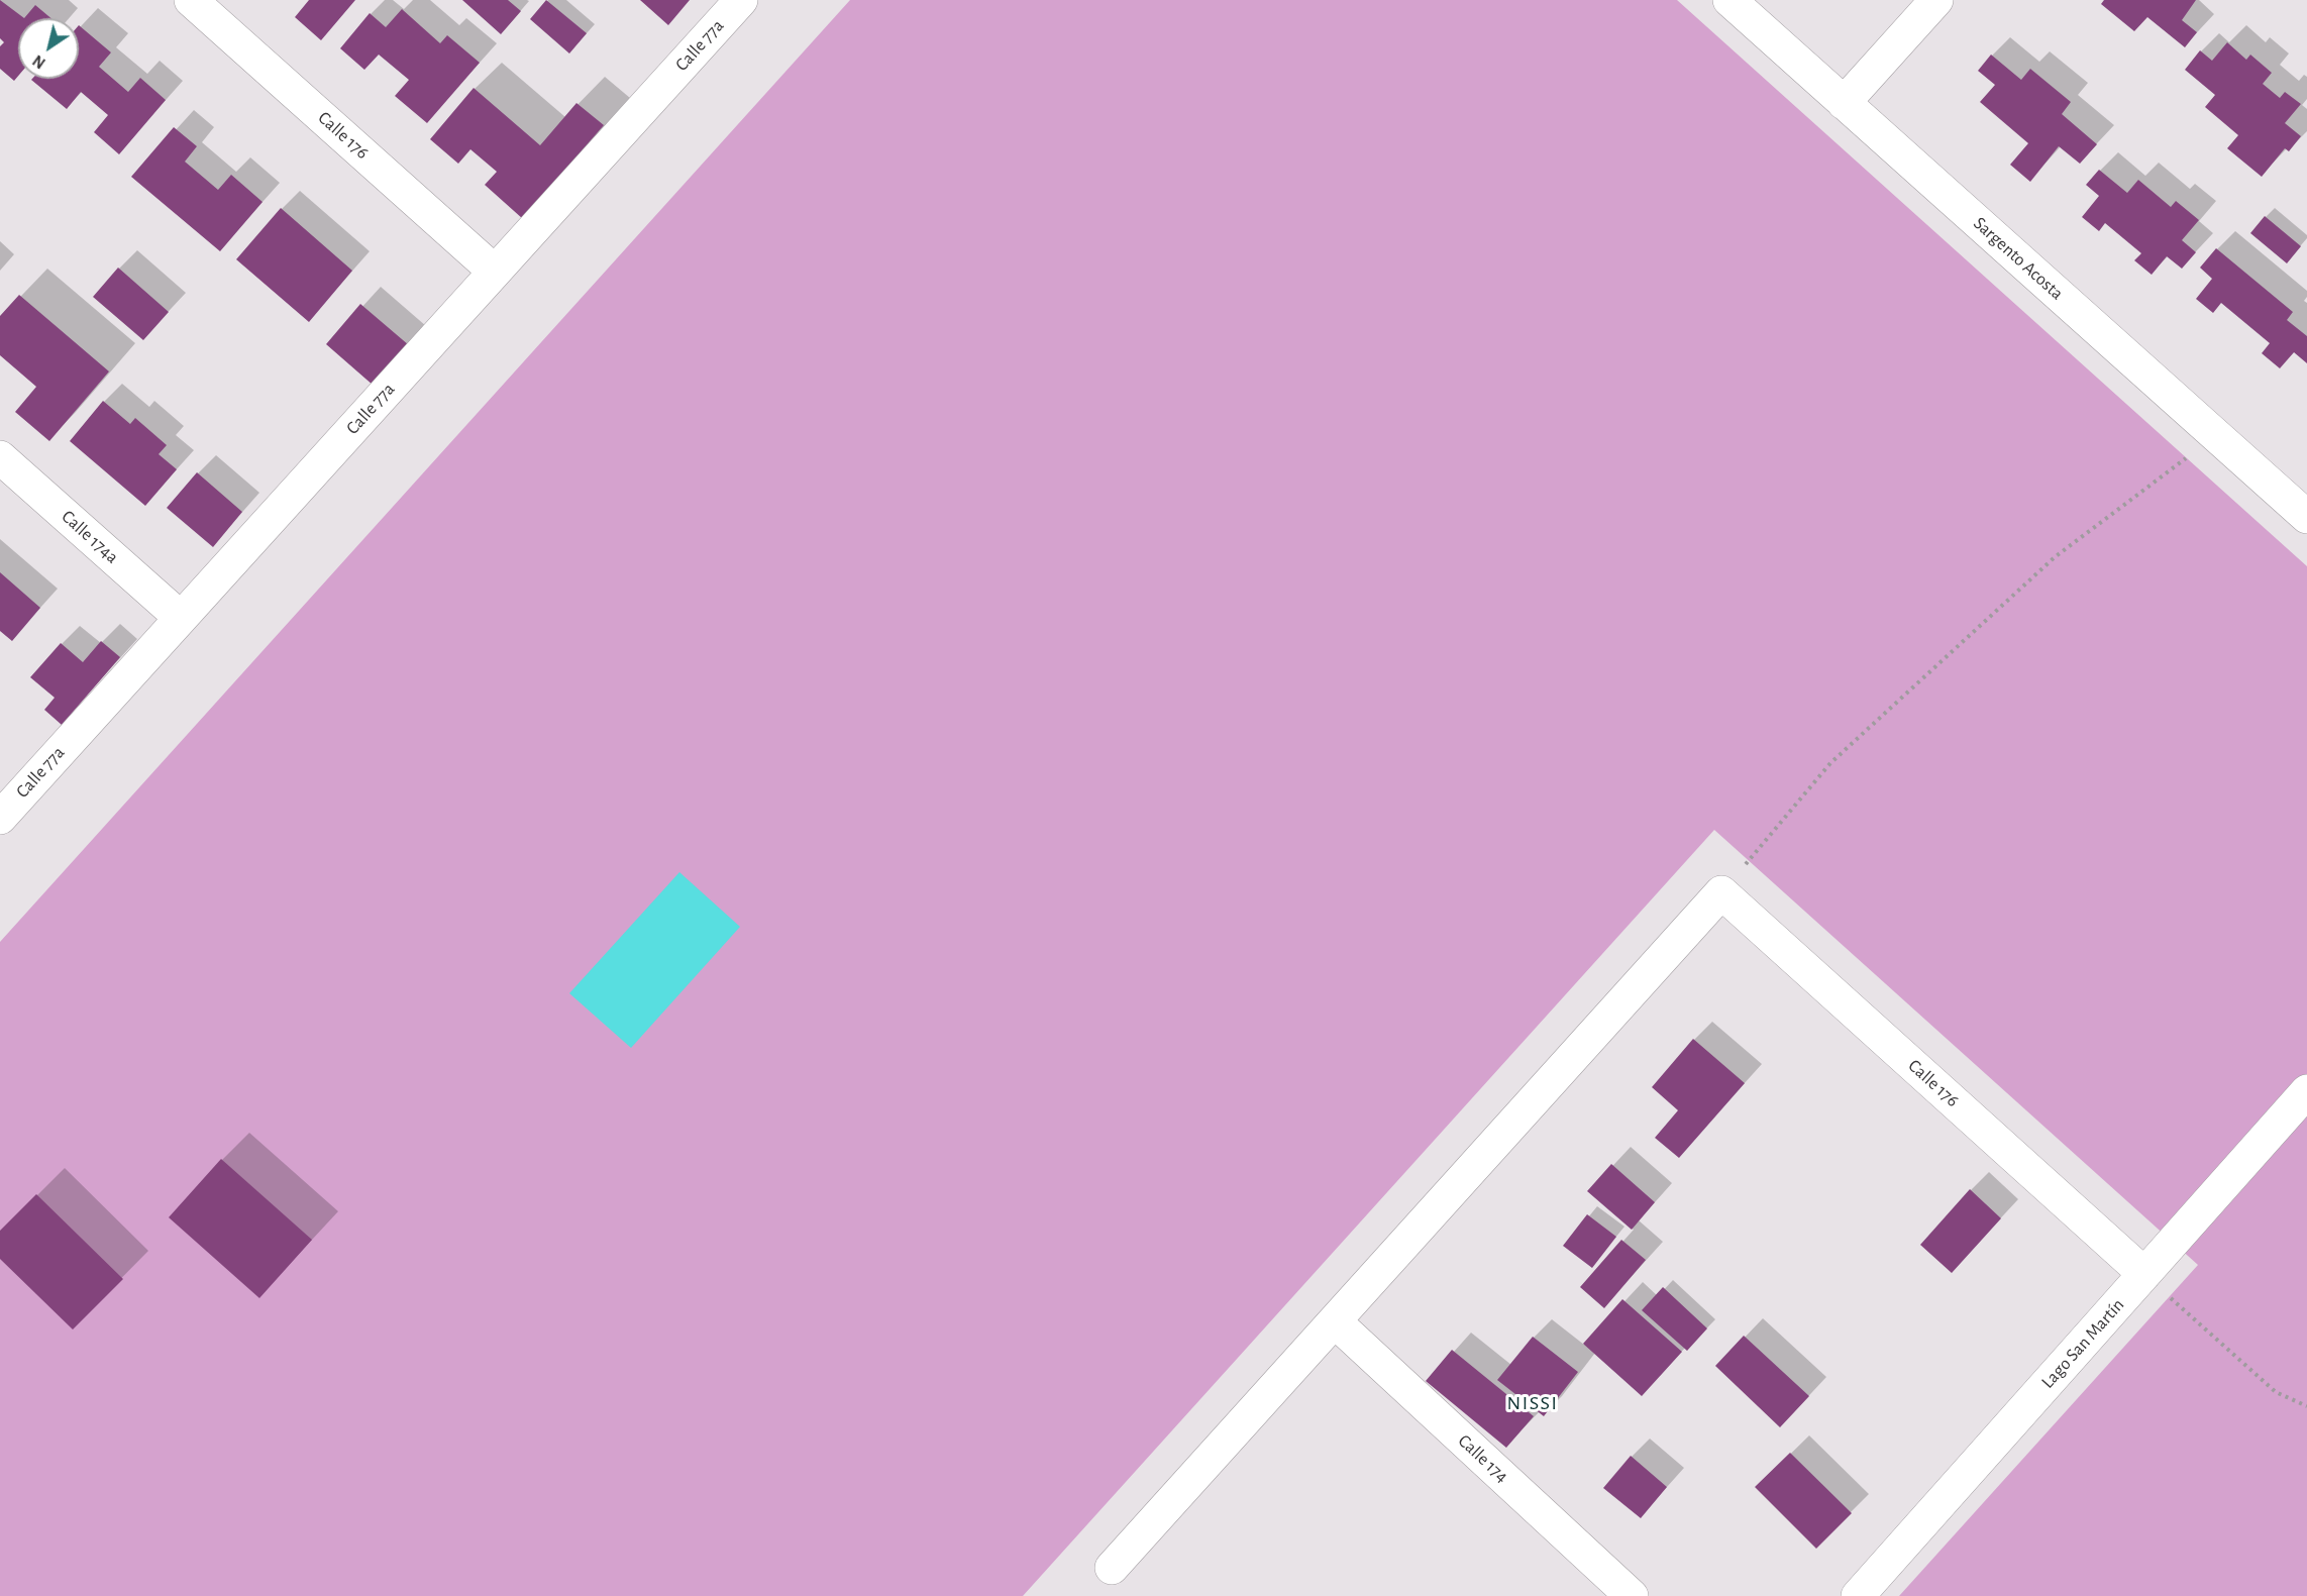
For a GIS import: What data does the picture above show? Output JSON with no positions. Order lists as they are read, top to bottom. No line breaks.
{"streets":{"street":["Calle 77a","Calle 176","Sargento Acosta","Calle 174a","Lago San Martín","Calle 174"]},"crossings":[["Calle 77a","Calle 176"],["Calle 77a","Calle 174a"],["Calle 176","Lago San Martín"]],"districts":["NISSI"],"north":"bottom left"}
